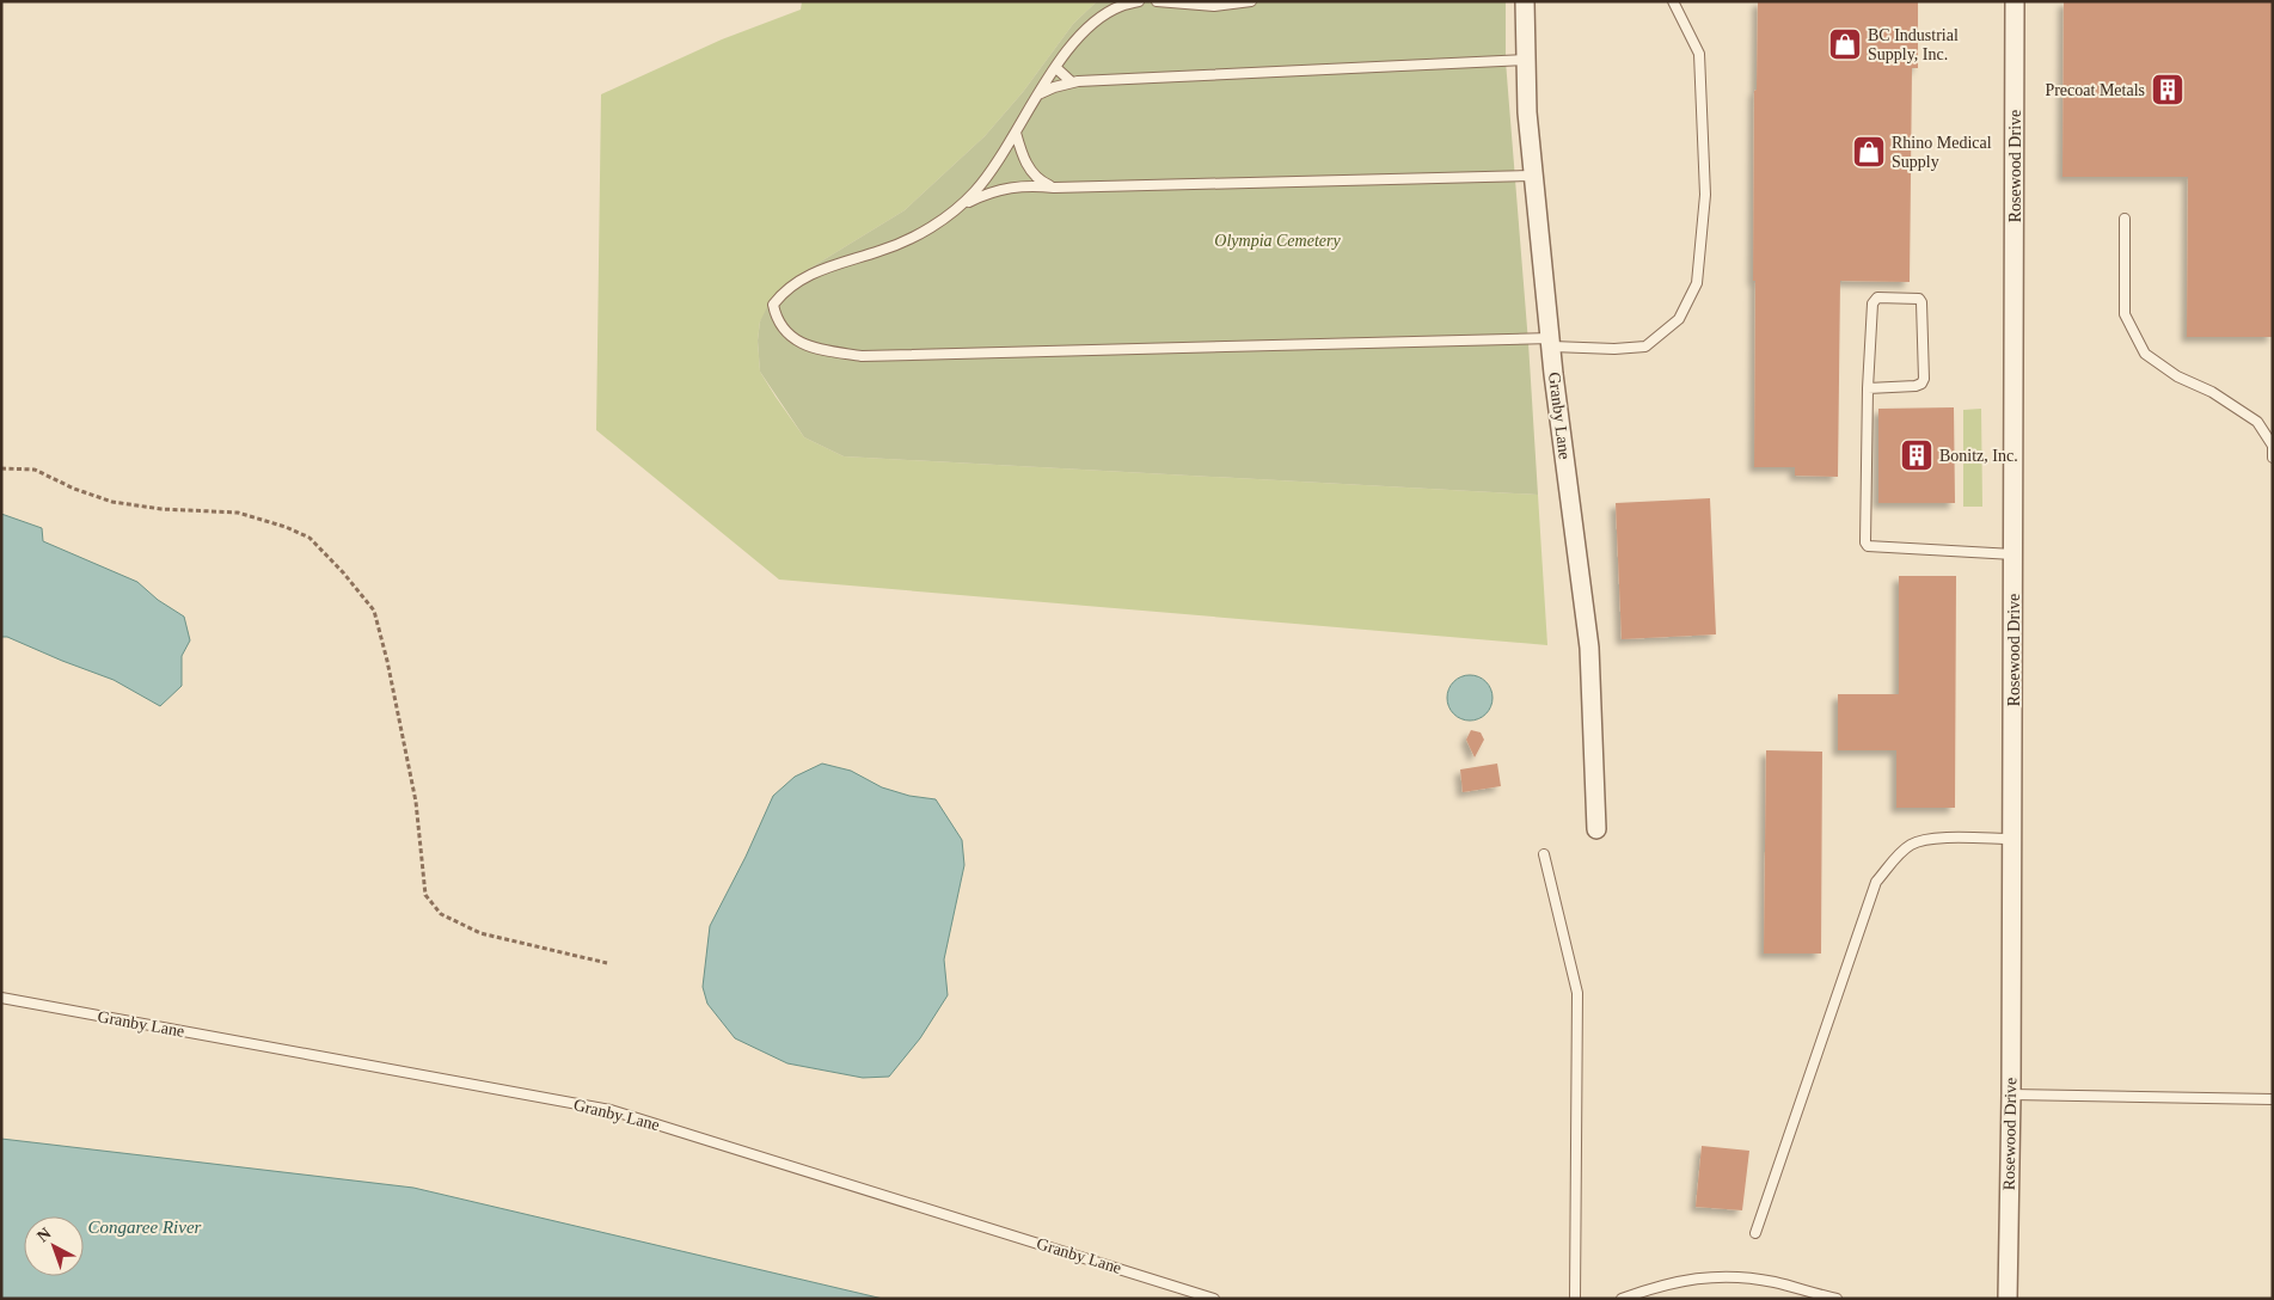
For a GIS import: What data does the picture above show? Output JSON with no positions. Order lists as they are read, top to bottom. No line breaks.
{"streets":{"street":["Rosewood Drive","Granby Lane"]},"water":["Congaree River"],"parks":["Olympia Cemetery"],"places":{"shop":["BC Industrial Supply, Inc.","Rhino Medical Supply"],"building":["Precoat Metals","Bonitz, Inc."]},"north":"top left"}
